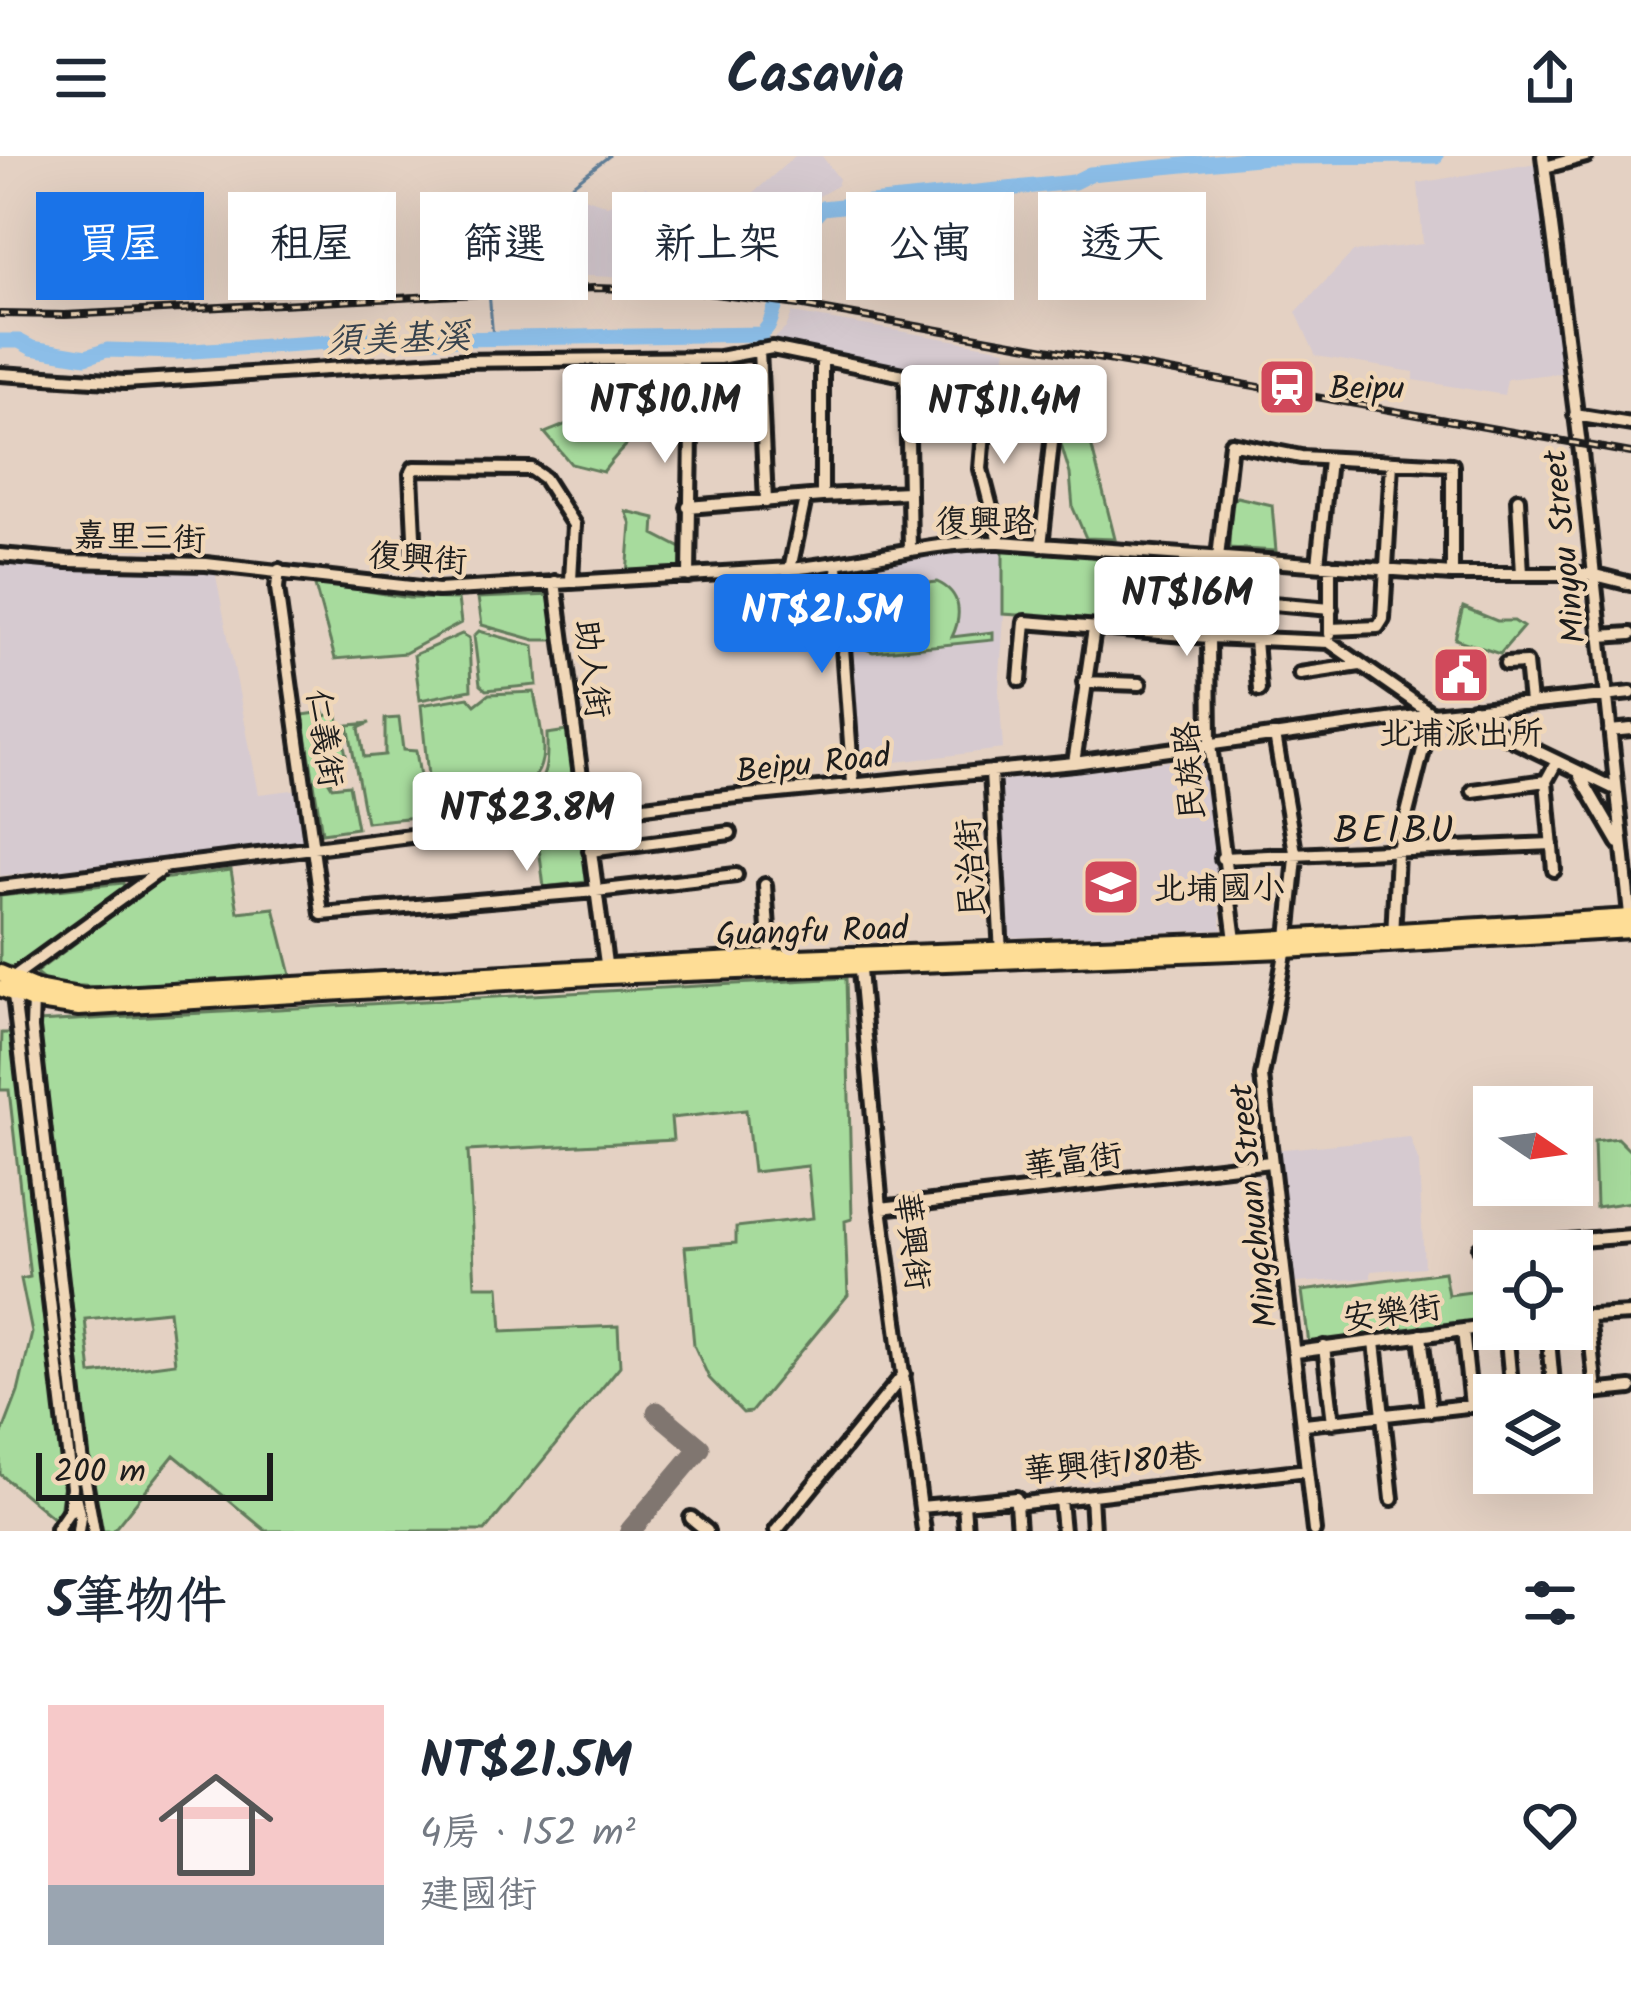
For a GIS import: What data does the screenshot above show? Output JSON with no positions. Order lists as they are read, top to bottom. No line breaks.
{"streets":{"main road":["Guangfu Road"],"street":["復興路","嘉里三街","Minyou Street","復興街","助人街","仁義街","Beipu Road","民族路","民治街","華富街","Mingchuan Street","華興街","安樂街","華興街180巷"]},"crossings":[["復興路","Minyou Street"],["復興路","復興街"],["復興路","助人街"],["復興路","民族路"],["嘉里三街","復興街"],["嘉里三街","仁義街"],["Minyou Street","Beipu Road"],["Minyou Street","Guangfu Road"],["復興街","助人街"],["復興街","仁義街"],["助人街","仁義街"],["助人街","Beipu Road"],["助人街","Guangfu Road"],["仁義街","Beipu Road"],["Beipu Road","民族路"],["Beipu Road","民治街"],["Beipu Road","Mingchuan Street"],["民族路","Guangfu Road"],["民治街","Guangfu Road"],["Guangfu Road","Mingchuan Street"],["Guangfu Road","華興街"],["華富街","Mingchuan Street"],["華富街","華興街"],["Mingchuan Street","安樂街"],["Mingchuan Street","華興街180巷"],["華興街","華興街180巷"]],"districts":["BEIBU"],"water":["須美基溪"],"places":{"station":["Beipu"],"public building":["北埔派出所"],"school or university":["北埔國小"]},"scale_bar":"200 m","north":"right","page":{"header":"Casavia","chip":["買屋","租屋","篩選","新上架","公寓","透天"],"price":["NT$10.1M","NT$11.4M","NT$16M","NT$21.5M","NT$23.8M"],"scale":"200 m","heading":"5筆物件","list":[{"name":"NT$21.5M","note":"4房 · 152 m² · 建國街"}]}}
